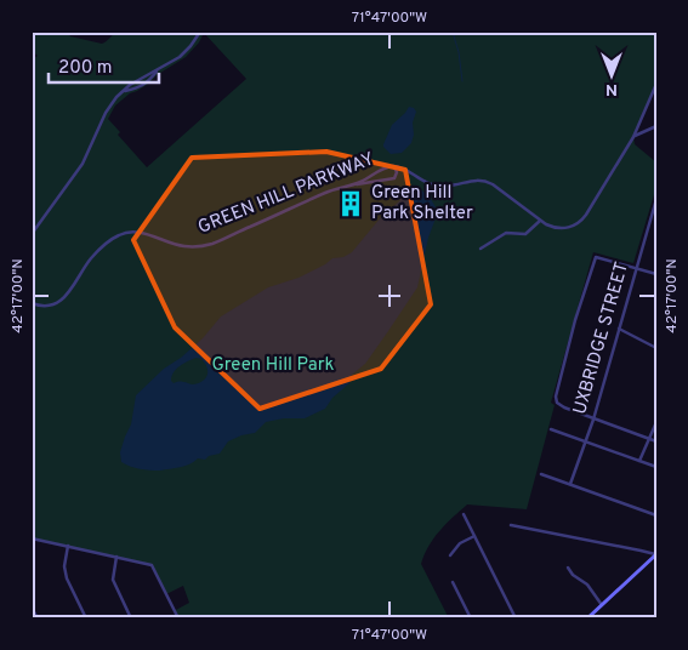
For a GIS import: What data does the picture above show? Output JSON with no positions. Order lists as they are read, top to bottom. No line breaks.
{"streets":{"street":["GREEN HILL PARKWAY","UXBRIDGE STREET"]},"parks":["Green Hill Park"],"places":{"building":["Green Hill Park Shelter"]},"scale_bar":"200 m","north":"bottom","coordinates":["71°47'00\"W","42°17'00\"N"]}
